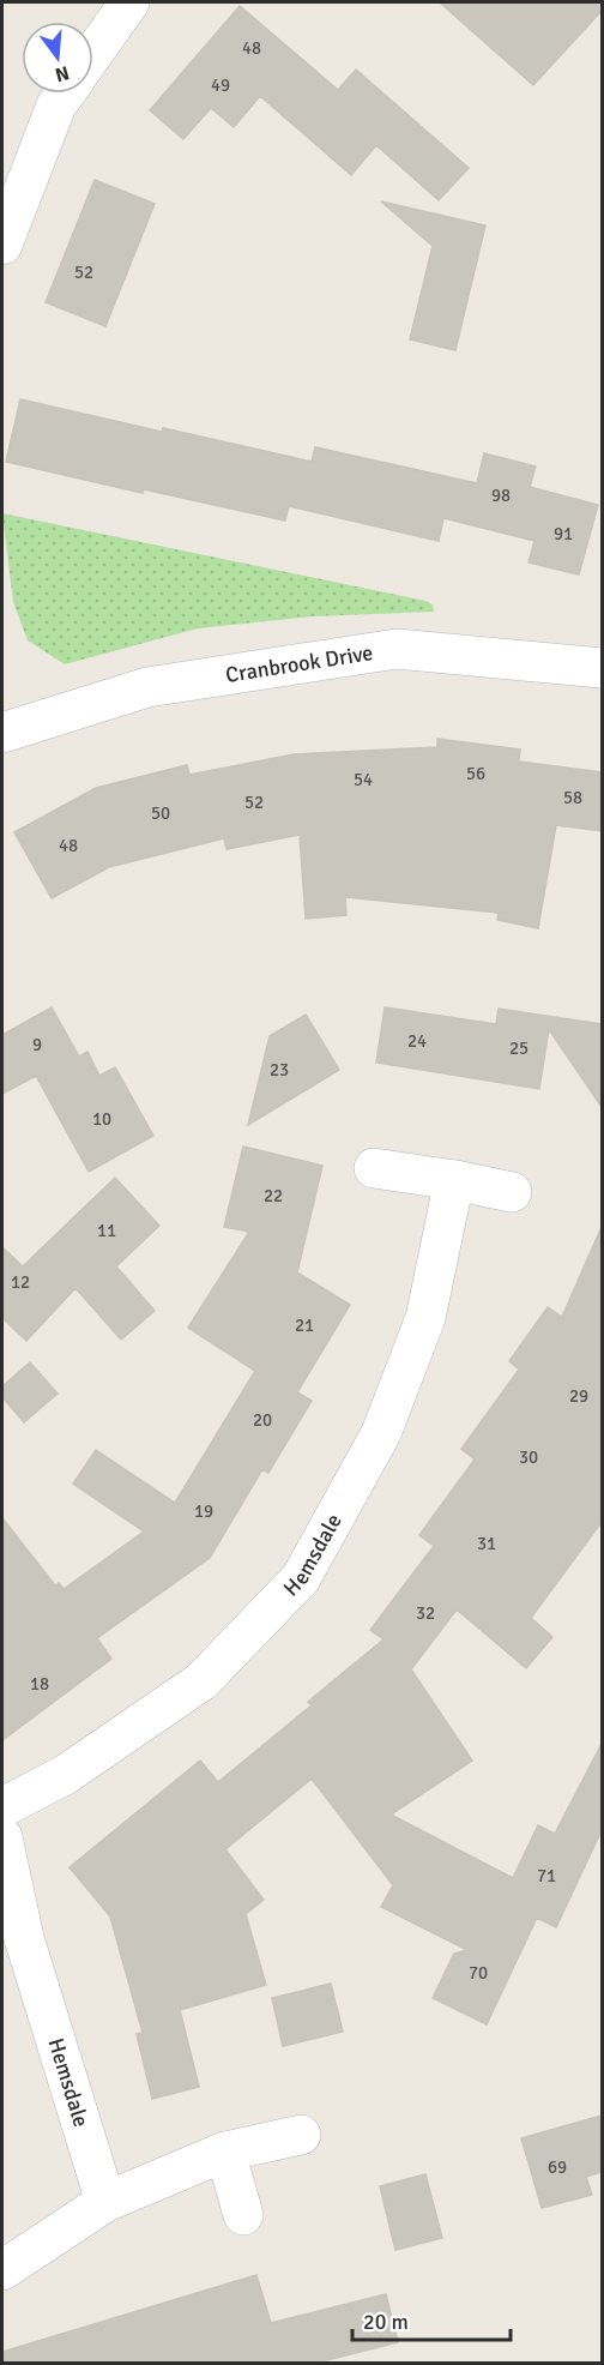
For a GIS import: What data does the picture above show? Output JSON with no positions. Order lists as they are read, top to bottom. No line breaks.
{"streets":{"street":["Cranbrook Drive","Hemsdale"]},"house_numbers":["48","49","52","98","91","56","54","58","52","50","48","24","9","25","23","10","22","11","12","21","29","20","30","19","31","32","18","71","70","69"],"scale_bar":"20 m","north":"bottom"}
